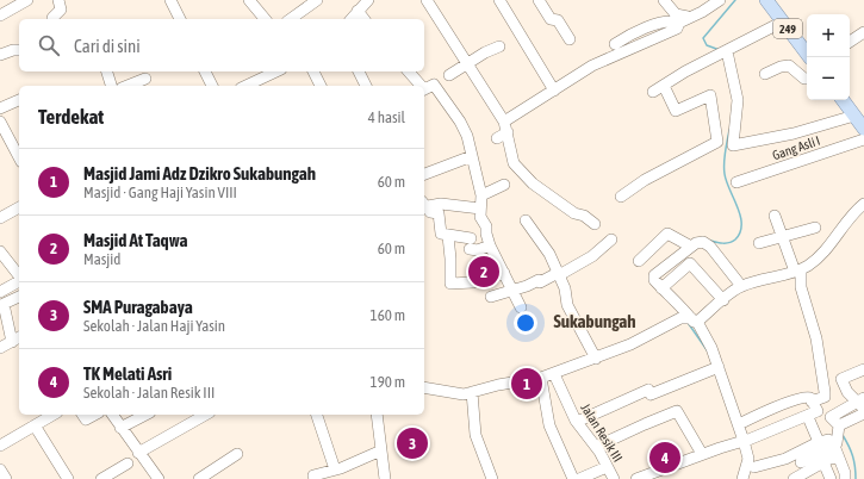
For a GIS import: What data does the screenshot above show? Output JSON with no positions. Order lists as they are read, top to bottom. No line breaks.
{"streets":{"main road":["249"],"street":["Gang Asli I","Jalan Resik III"]},"districts":["Sukabungah"],"page":{"map_buttons":["+","−"],"search":"Cari di sini","heading":["Terdekat","4 hasil"],"list":[{"mark":"1","name":"Masjid Jami Adz Dzikro Sukabungah","note":"Masjid · Gang Haji Yasin VIII","value":"60 m"},{"mark":"2","name":"Masjid At Taqwa","note":"Masjid","value":"60 m"},{"mark":"3","name":"SMA Puragabaya","note":"Sekolah · Jalan Haji Yasin","value":"160 m"},{"mark":"4","name":"TK Melati Asri","note":"Sekolah · Jalan Resik III","value":"190 m"}],"pins":["2","1","3","4"]}}
